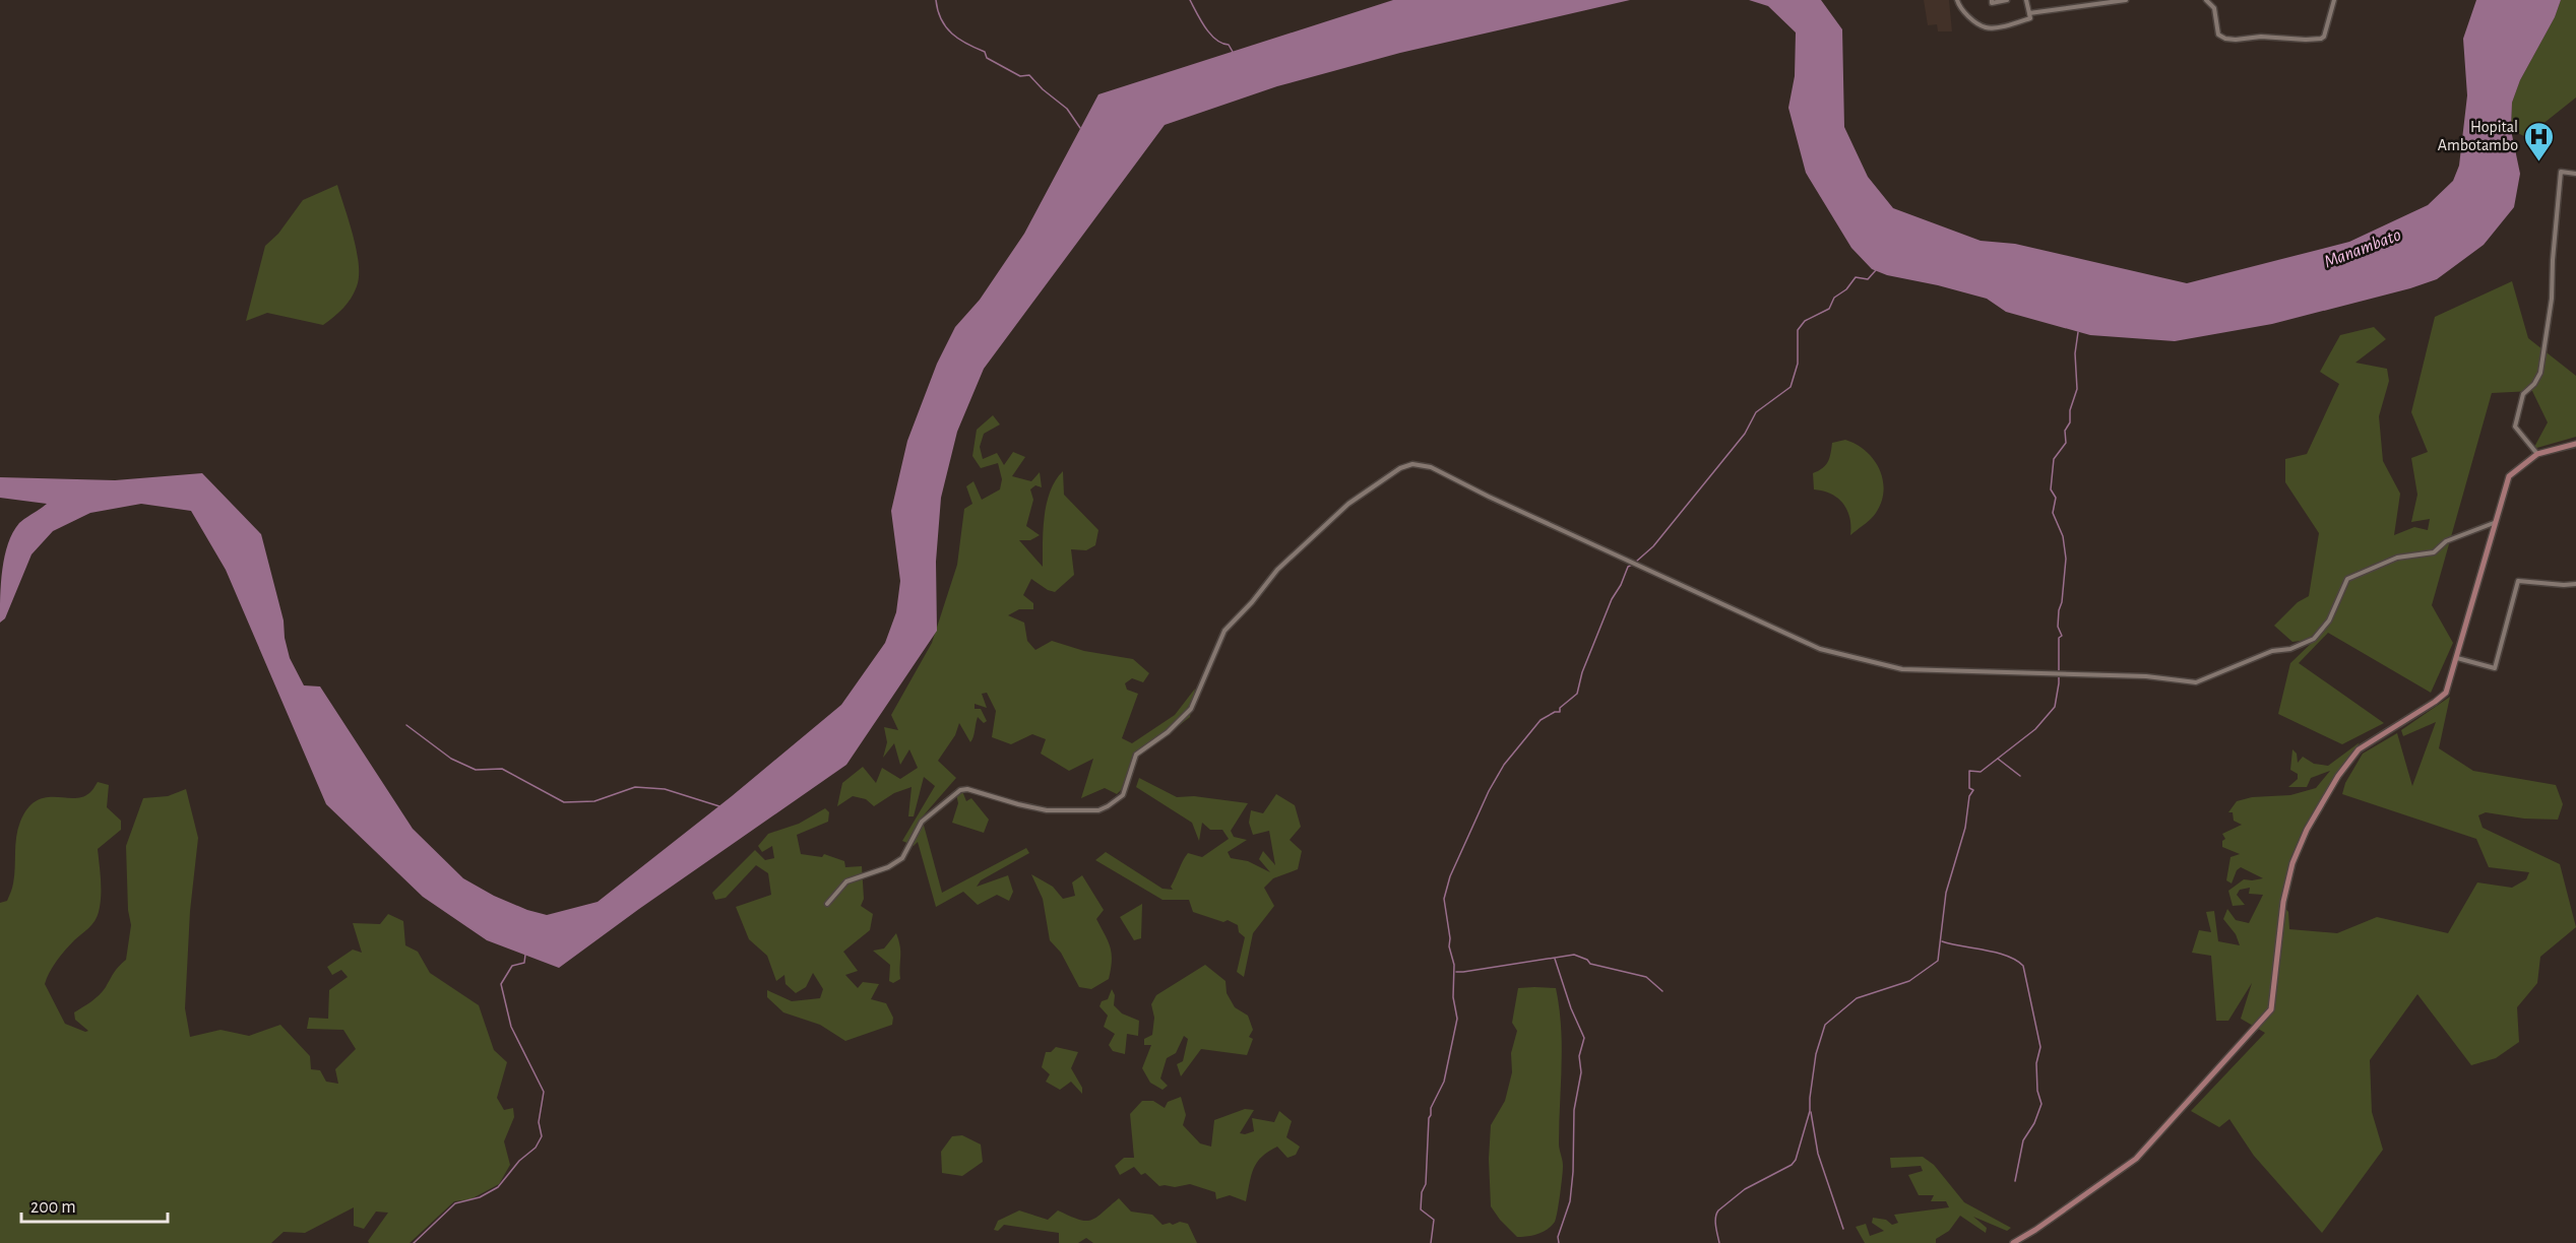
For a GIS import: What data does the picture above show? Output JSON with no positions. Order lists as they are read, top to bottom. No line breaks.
{"water":["Manambato"],"places":{"hospital":["Hopital Ambotambo"]},"scale_bar":"200 m"}
